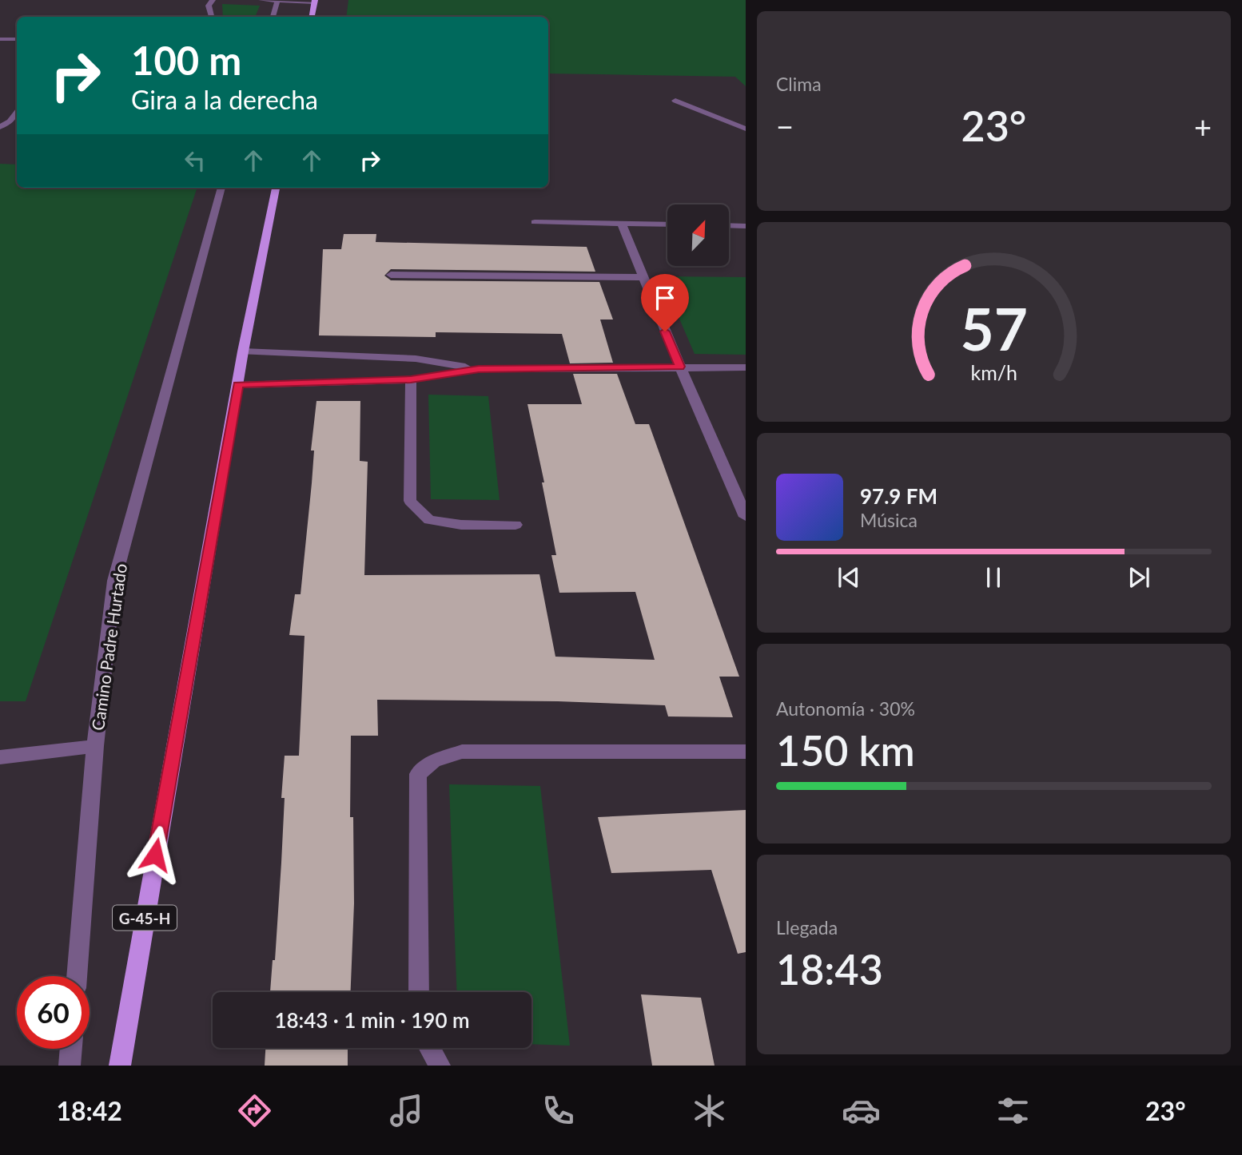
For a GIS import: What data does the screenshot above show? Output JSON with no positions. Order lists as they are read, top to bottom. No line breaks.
{"streets":{"main road":["G-45-H"],"street":["Camino Padre Hurtado"]},"north":"top right","page":{"tile":["Clima",["Autonomía · 30%","150 km"],["Llegada","18:43"]],"turn":["100 m","Gira a la derecha"],"heat":["−","23°","+"],"song":["97.9 FM","Música"],"limit":"60","trip":"18:43 · 1 min · 190 m","tabs":["18:42","23°"],"gauge":["57","km/h"]}}
